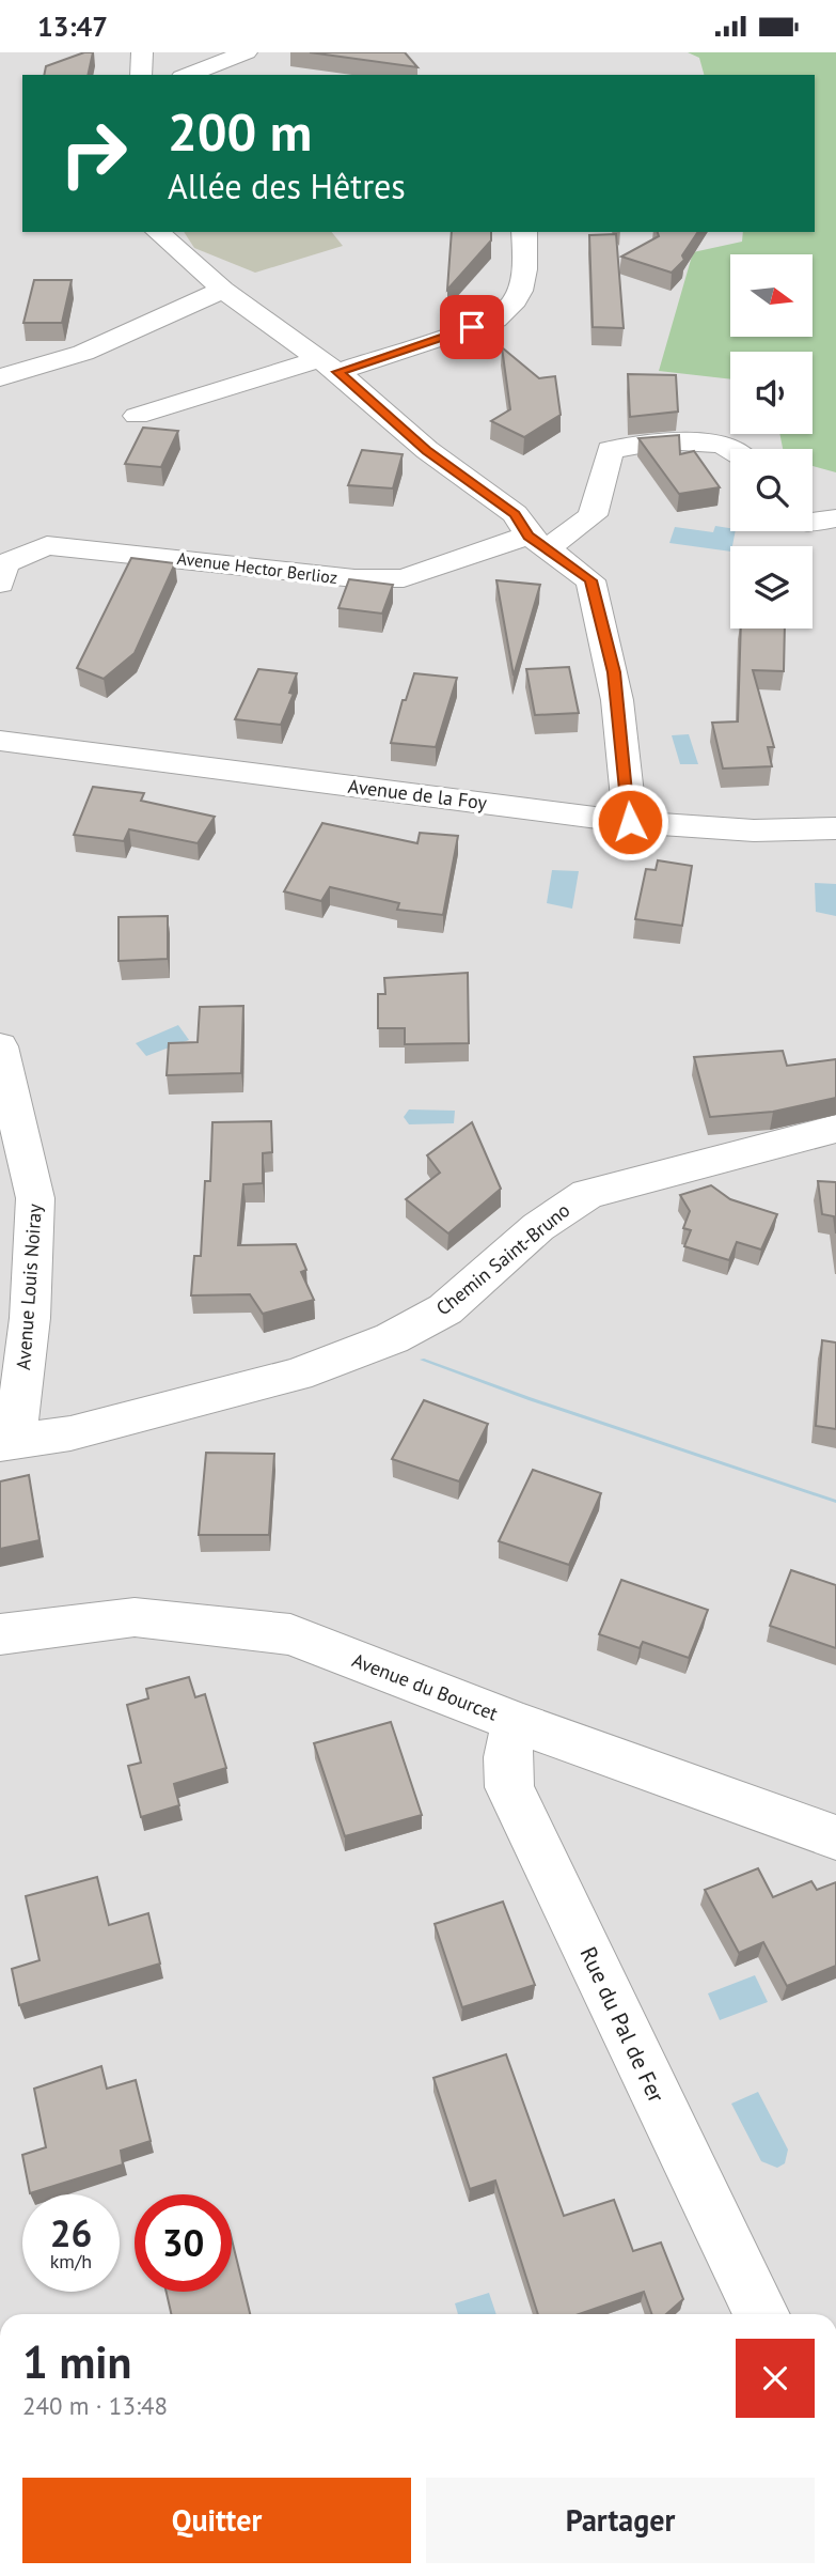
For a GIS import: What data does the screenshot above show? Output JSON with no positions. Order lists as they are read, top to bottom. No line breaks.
{"streets":{"street":["Avenue Hector Berlioz","Avenue de la Foy","Chemin Saint-Bruno","Avenue Louis Noiray","Avenue du Bourcet","Rue du Pal de Fer"]},"crossings":[["Chemin Saint-Bruno","Avenue Louis Noiray"],["Avenue du Bourcet","Rue du Pal de Fer"]],"north":"right","page":{"status":"13:47","turn":["200 m","Allée des Hêtres"],"speed":"26 km/h","limit":"30","heading":["1 min","240 m · 13:48"],"buttons":["Quitter","Partager"]}}
